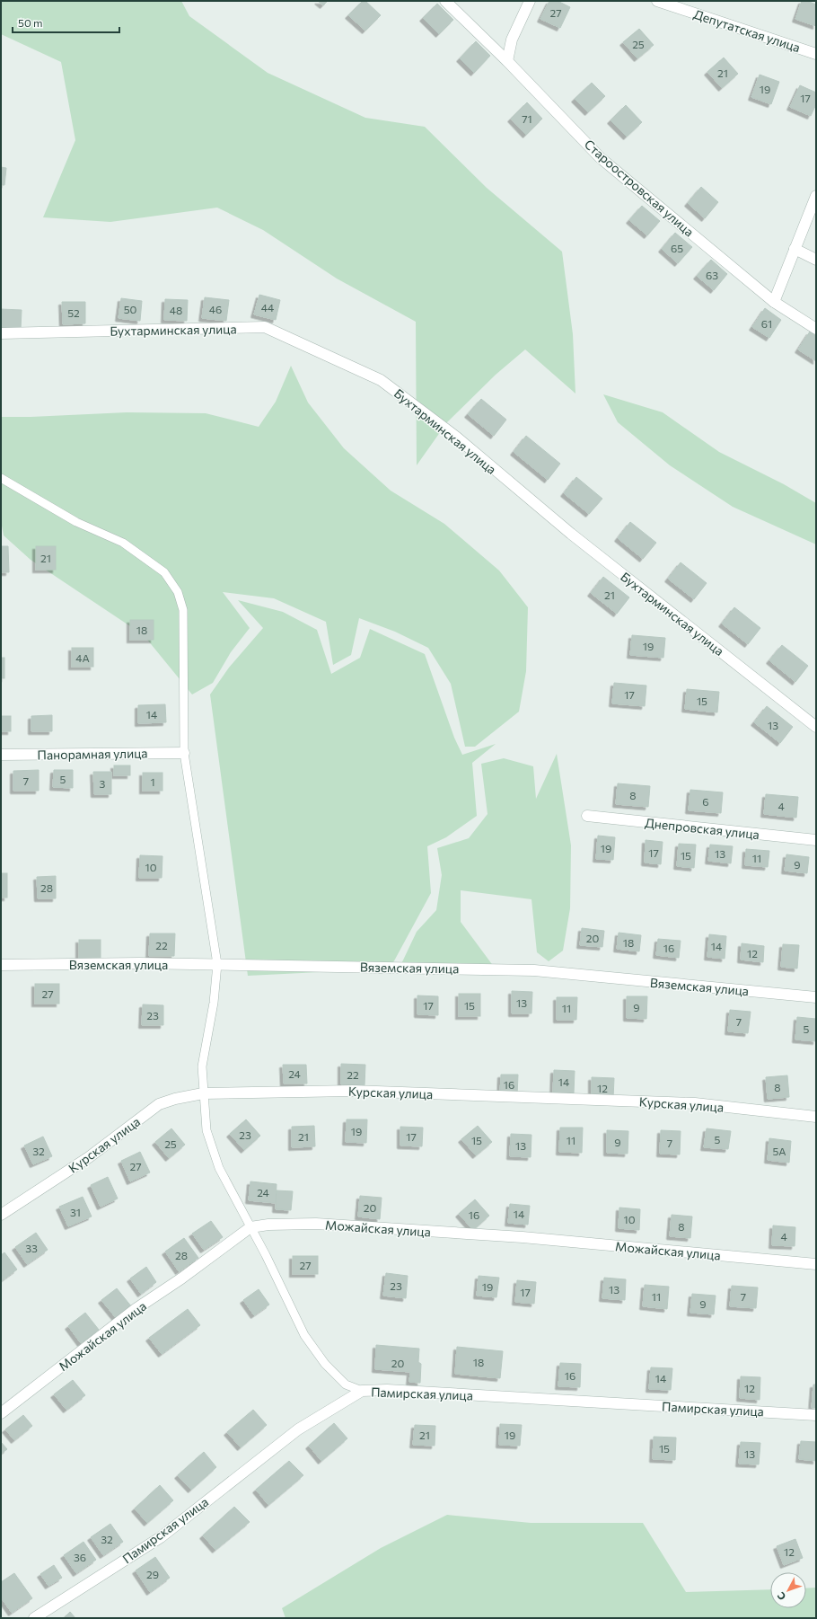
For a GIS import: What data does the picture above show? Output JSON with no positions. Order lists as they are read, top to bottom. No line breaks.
{"streets":{"street":["Депутатская улица","Староостровская улица","Бухтарминская улица","Панорамная улица","Днепровская улица","Вяземская улица","Курская улица","Можайская улица","Памирская улица"]},"house_numbers":["27","25","21","19","17","71","65","63","44","50","46","48","52","61","21","21","18","19","4А","17","15","14","13","5","7","1","3","8","6","4","19","17","13","15","11","9","10","28","20","18","22","14","16","12","27","13","17","15","9","11","23","7","5","24","22","14","16","8","12","19","23","21","17","5","15","11","9","7","25","13","32","5А","27","24","20","31","14","16","10","8","4","33","28","27","23","19","13","17","11","7","9","18","20","16","14","12","21","19","15","13","32","12","36","29"],"scale_bar":"50 m","north":"bottom left"}
